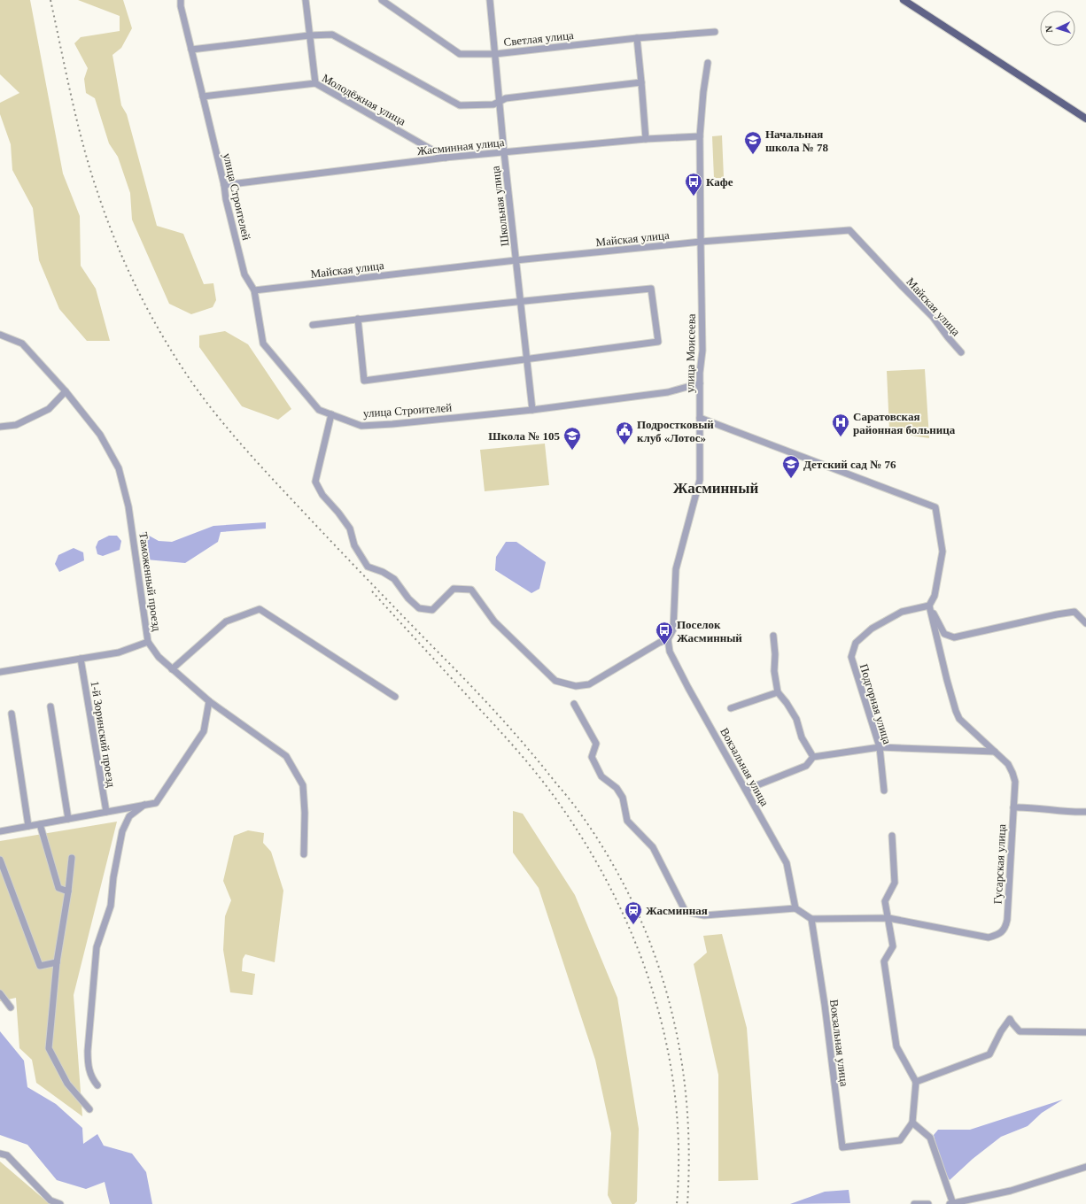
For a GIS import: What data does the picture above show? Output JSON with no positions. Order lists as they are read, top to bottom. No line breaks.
{"streets":{"street":["Светлая улица","Молодёжная улица","Жасминная улица","улица Строителей","Школьная улица","Майская улица","улица Моисеева","Таможенный проезд","Подгорная улица","1-й Зоринский проезд","Вокзальная улица","Гусарская улица"]},"crossings":[["Светлая улица","Школьная улица"],["Молодёжная улица","Жасминная улица"],["Молодёжная улица","улица Строителей"],["Жасминная улица","улица Строителей"],["Жасминная улица","Школьная улица"],["Жасминная улица","улица Моисеева"],["улица Строителей","Школьная улица"],["улица Строителей","Майская улица"],["улица Строителей","улица Моисеева"],["Школьная улица","Майская улица"],["Майская улица","улица Моисеева"],["улица Моисеева","Вокзальная улица"]],"districts":["Жасминный"],"places":{"school or university":["Начальная школа № 78","Школа № 105","Детский сад № 76"],"bus stop":["Кафе","Поселок Жасминный"],"hospital":["Саратовская районная больница"],"public building":["Подростковый клуб «Лотос»"],"station":["Жасминная"]},"north":"left"}
